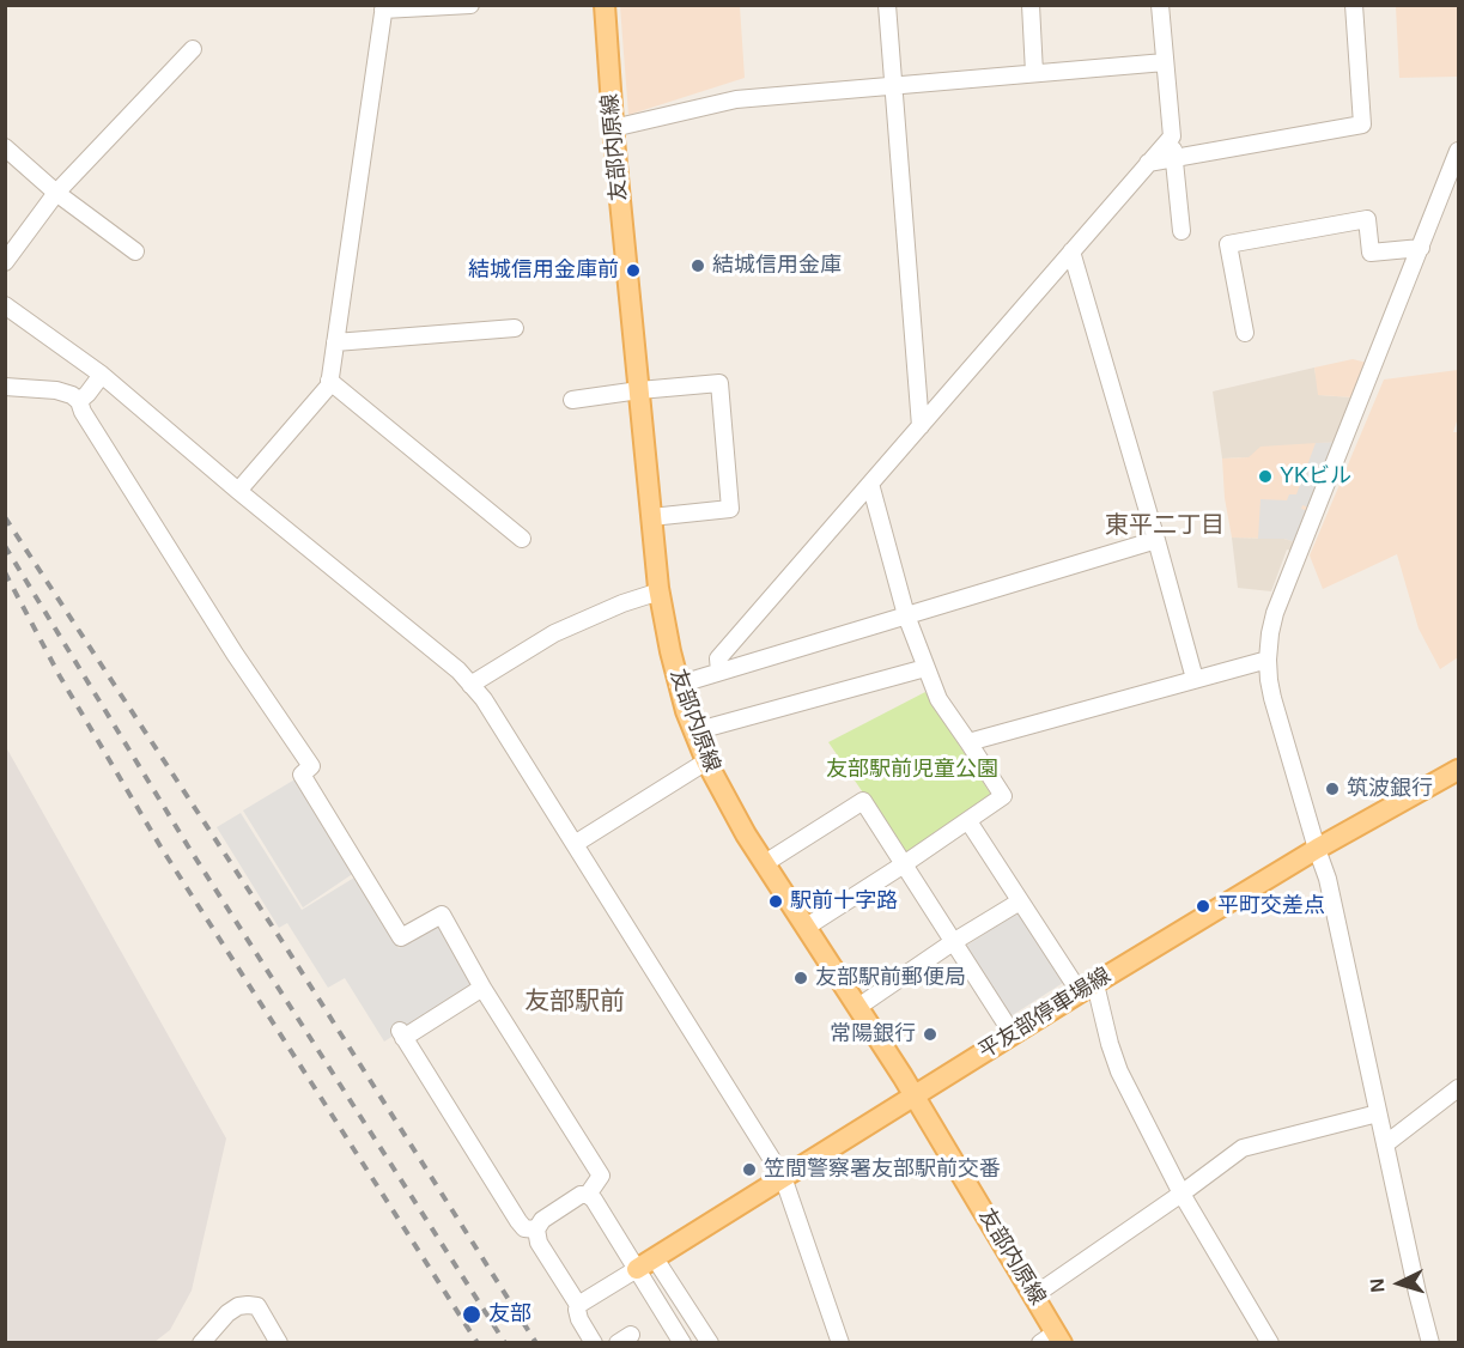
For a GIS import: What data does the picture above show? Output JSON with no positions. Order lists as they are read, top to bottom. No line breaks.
{"streets":{"main road":["友部内原線","平友部停車場線"]},"crossings":[["友部内原線","平友部停車場線"]],"districts":["東平二丁目","友部駅前"],"parks":["友部駅前児童公園"],"places":["結城信用金庫","結城信用金庫前","YKビル","筑波銀行","駅前十字路","平町交差点","友部駅前郵便局","常陽銀行","笠間警察署友部駅前交番","友部"],"north":"left"}
